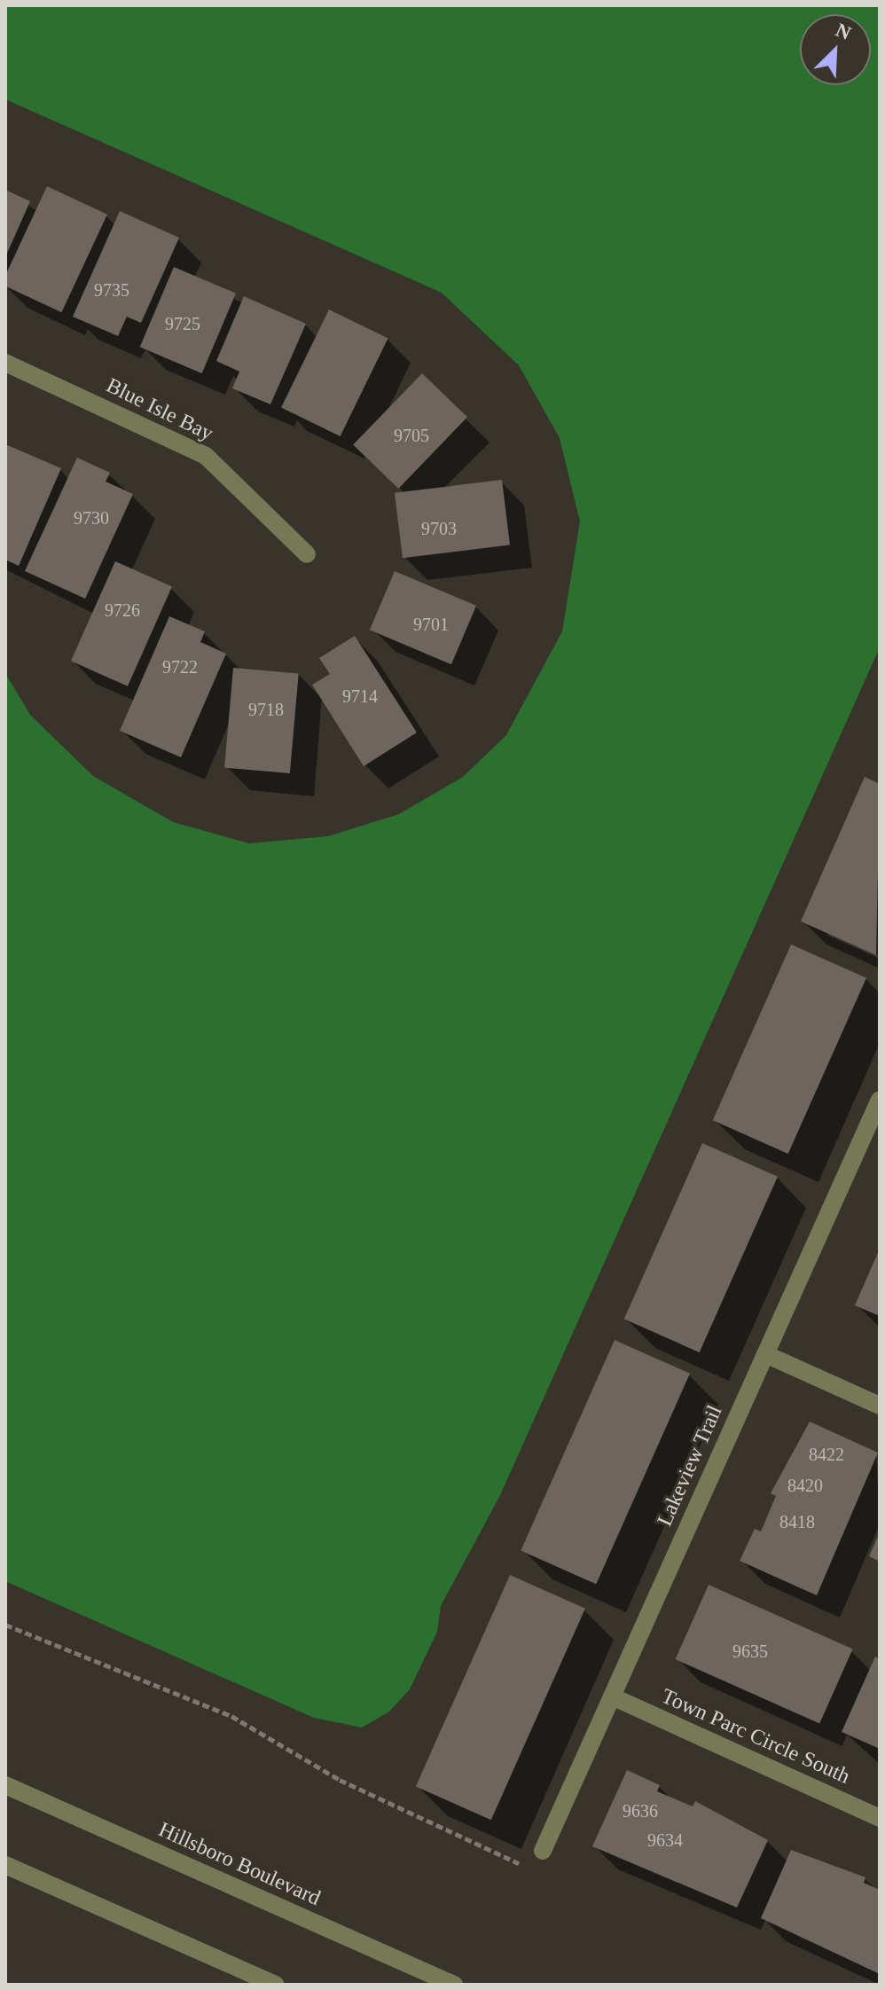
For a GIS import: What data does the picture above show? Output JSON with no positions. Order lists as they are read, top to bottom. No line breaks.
{"streets":{"street":["Blue Isle Bay","Lakeview Trail","Town Parc Circle South","Hillsboro Boulevard"]},"crossings":[["Lakeview Trail","Town Parc Circle South"]],"house_numbers":["9735","9725","9705","9730","9703","9726","9701","9722","9714","9718","8422","8420","8418","9635","9636","9634"],"north":"top right"}
